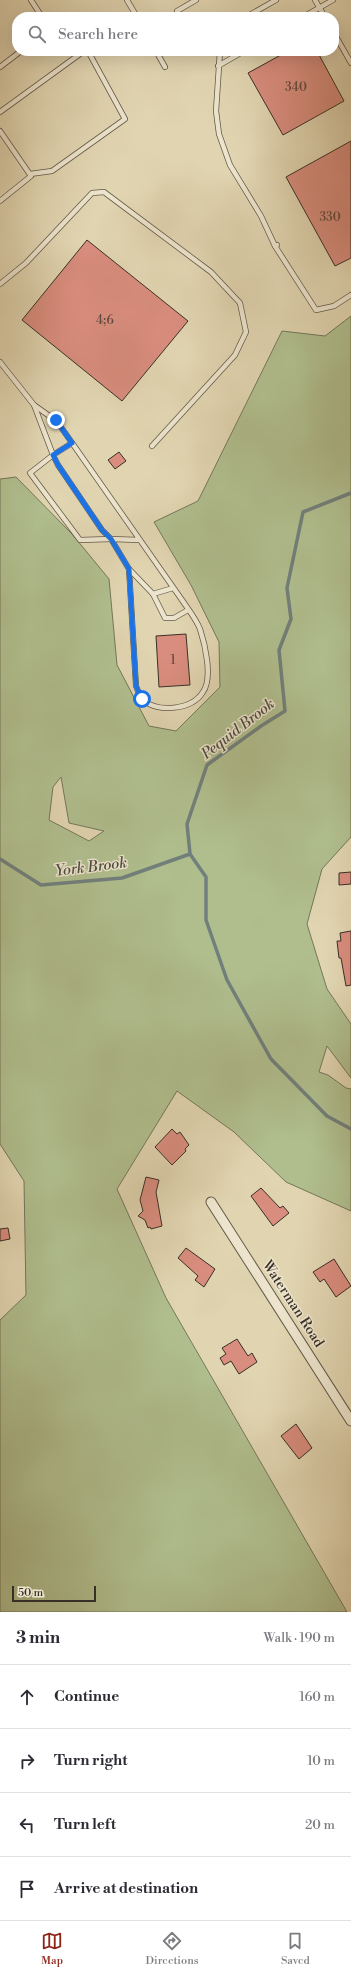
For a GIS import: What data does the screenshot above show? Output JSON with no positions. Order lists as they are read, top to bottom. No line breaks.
{"streets":{"street":["Waterman Road"]},"water":["Pequid Brook","York Brook"],"house_numbers":["340","330","4;6","1"],"scale_bar":"50 m","page":{"search":"Search here","scale":"50 m","heading":["3 min","Walk · 190 m"],"list":[["Continue","160 m"],["Turn right","10 m"],["Turn left","20 m"],"Arrive at destination"],"nav":["Map","Directions","Saved"]}}
